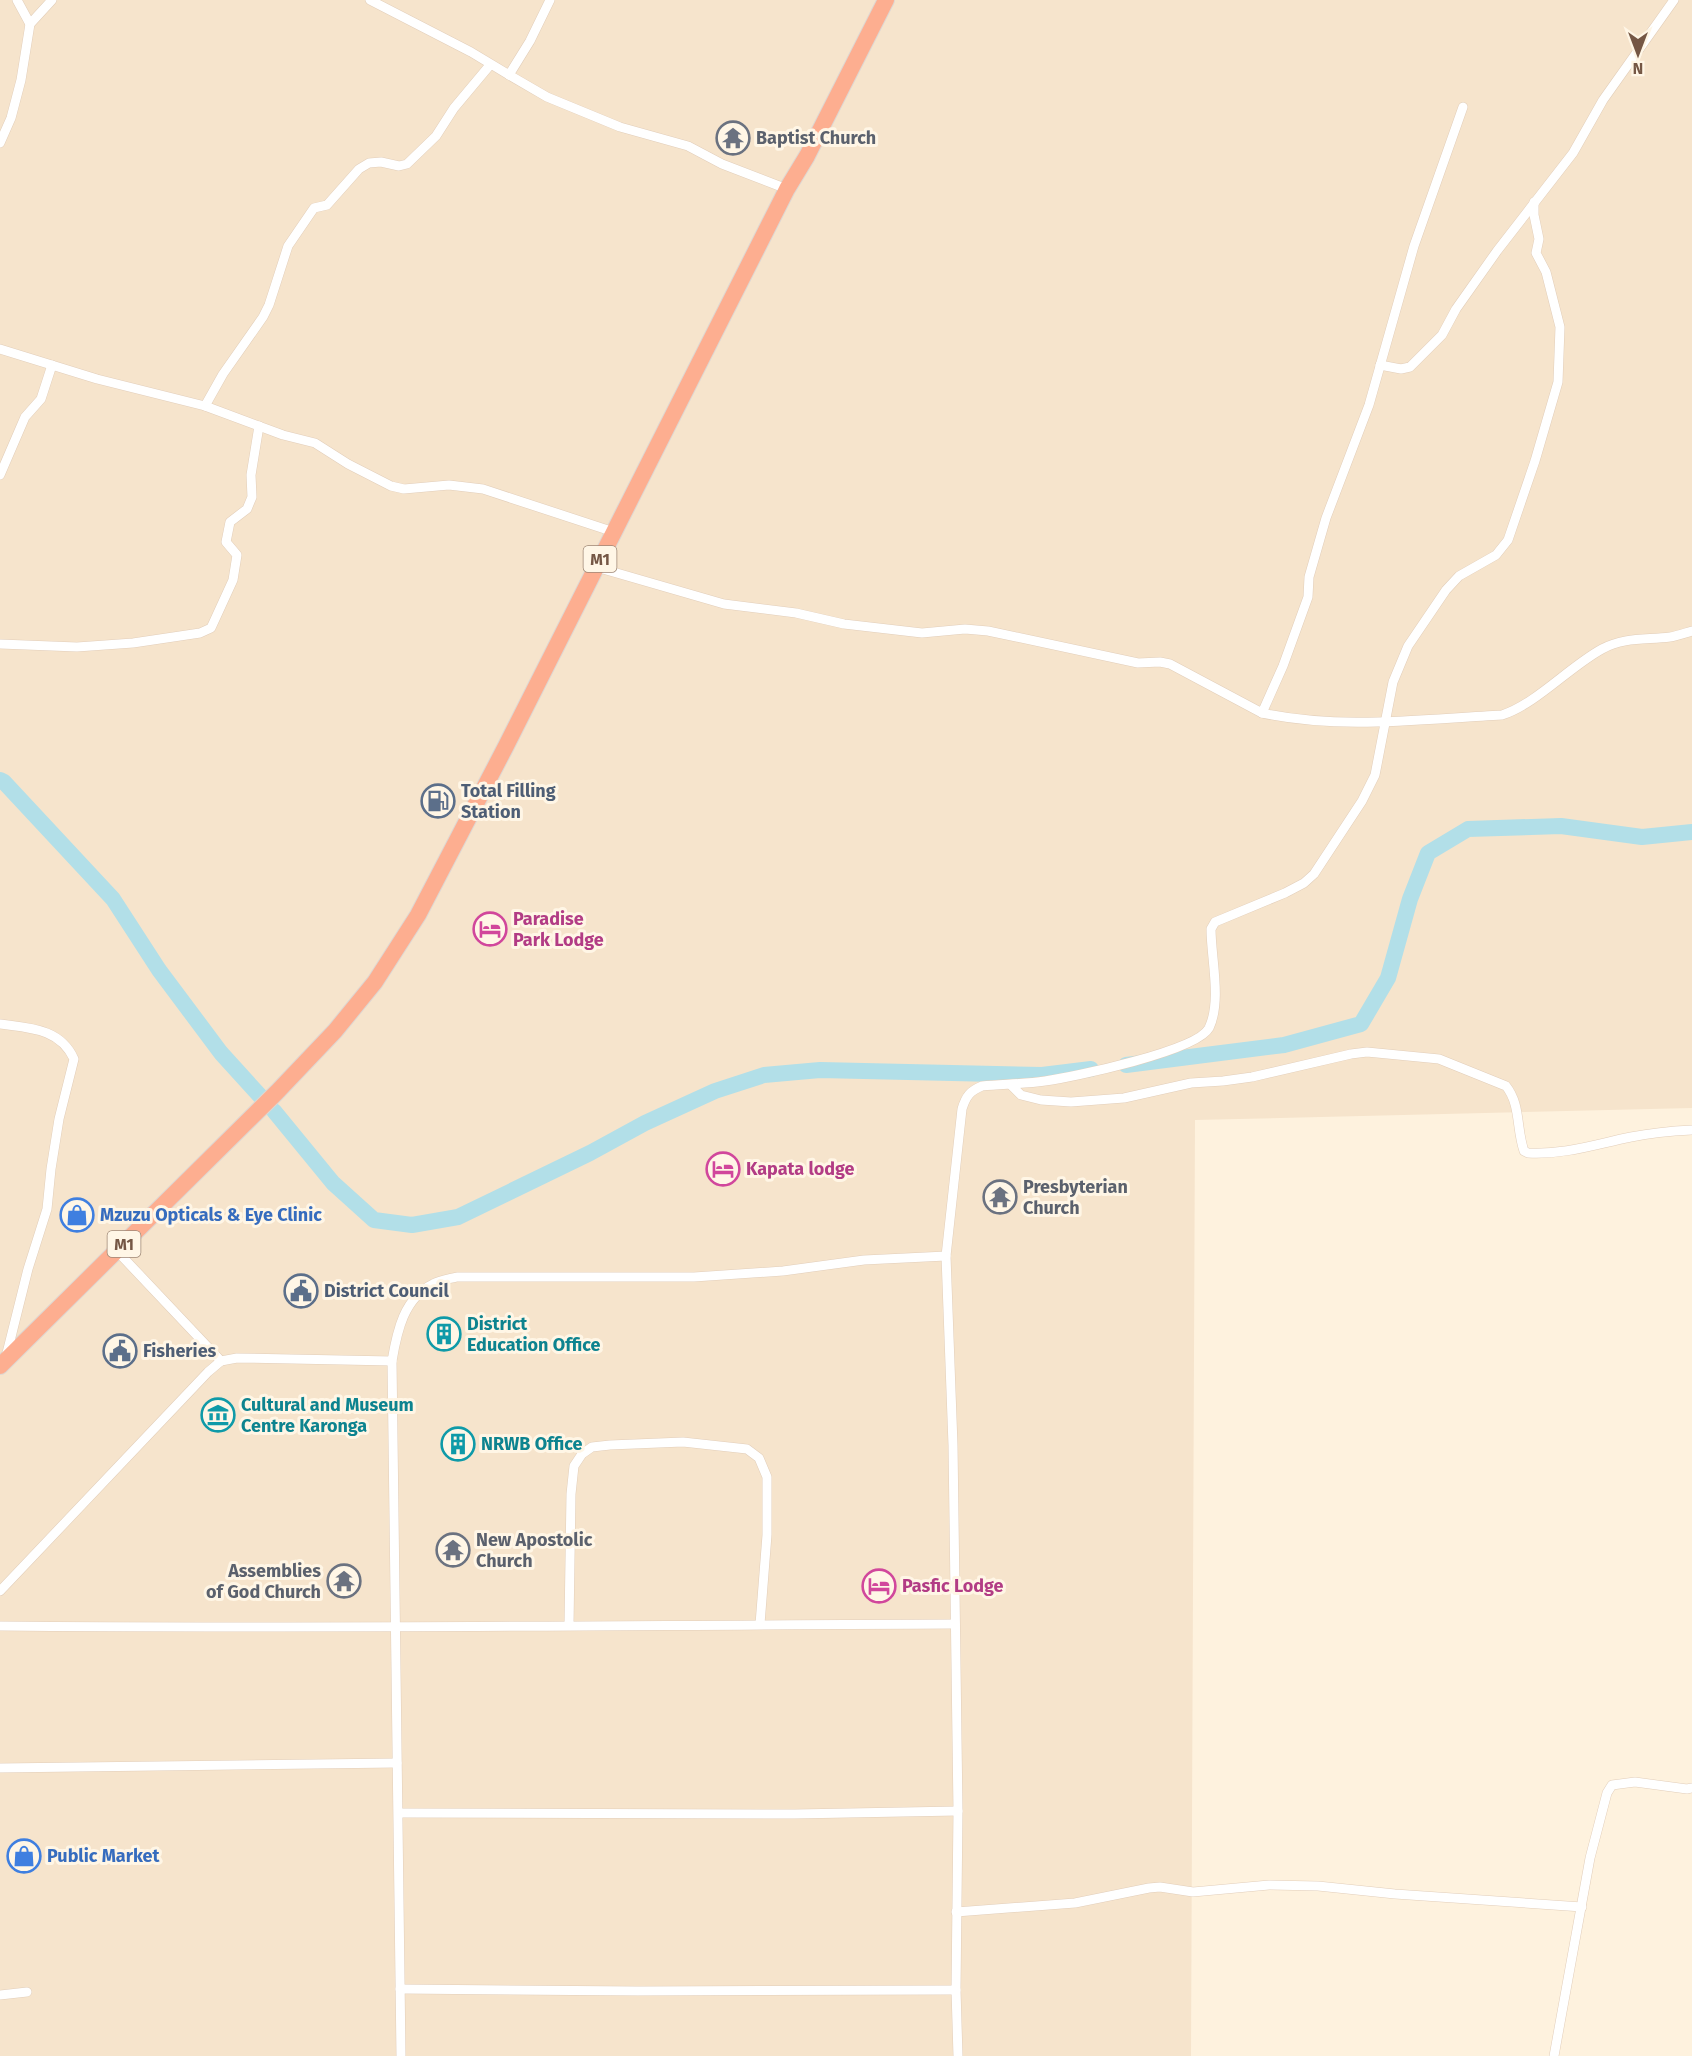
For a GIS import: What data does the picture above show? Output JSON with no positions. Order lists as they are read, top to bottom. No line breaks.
{"streets":{"highway":["M1"]},"places":{"temple":["Baptist Church","Presbyterian Church","New Apostolic Church","Assemblies of God Church"],"fuel station":["Total Filling Station"],"hotel":["Paradise Park Lodge","Kapata lodge","Pasfic Lodge"],"shop":["Mzuzu Opticals & Eye Clinic","Public Market"],"public building":["District Council","Fisheries"],"building":["District Education Office","NRWB Office"],"museum":["Cultural and Museum Centre Karonga"]},"north":"bottom"}
